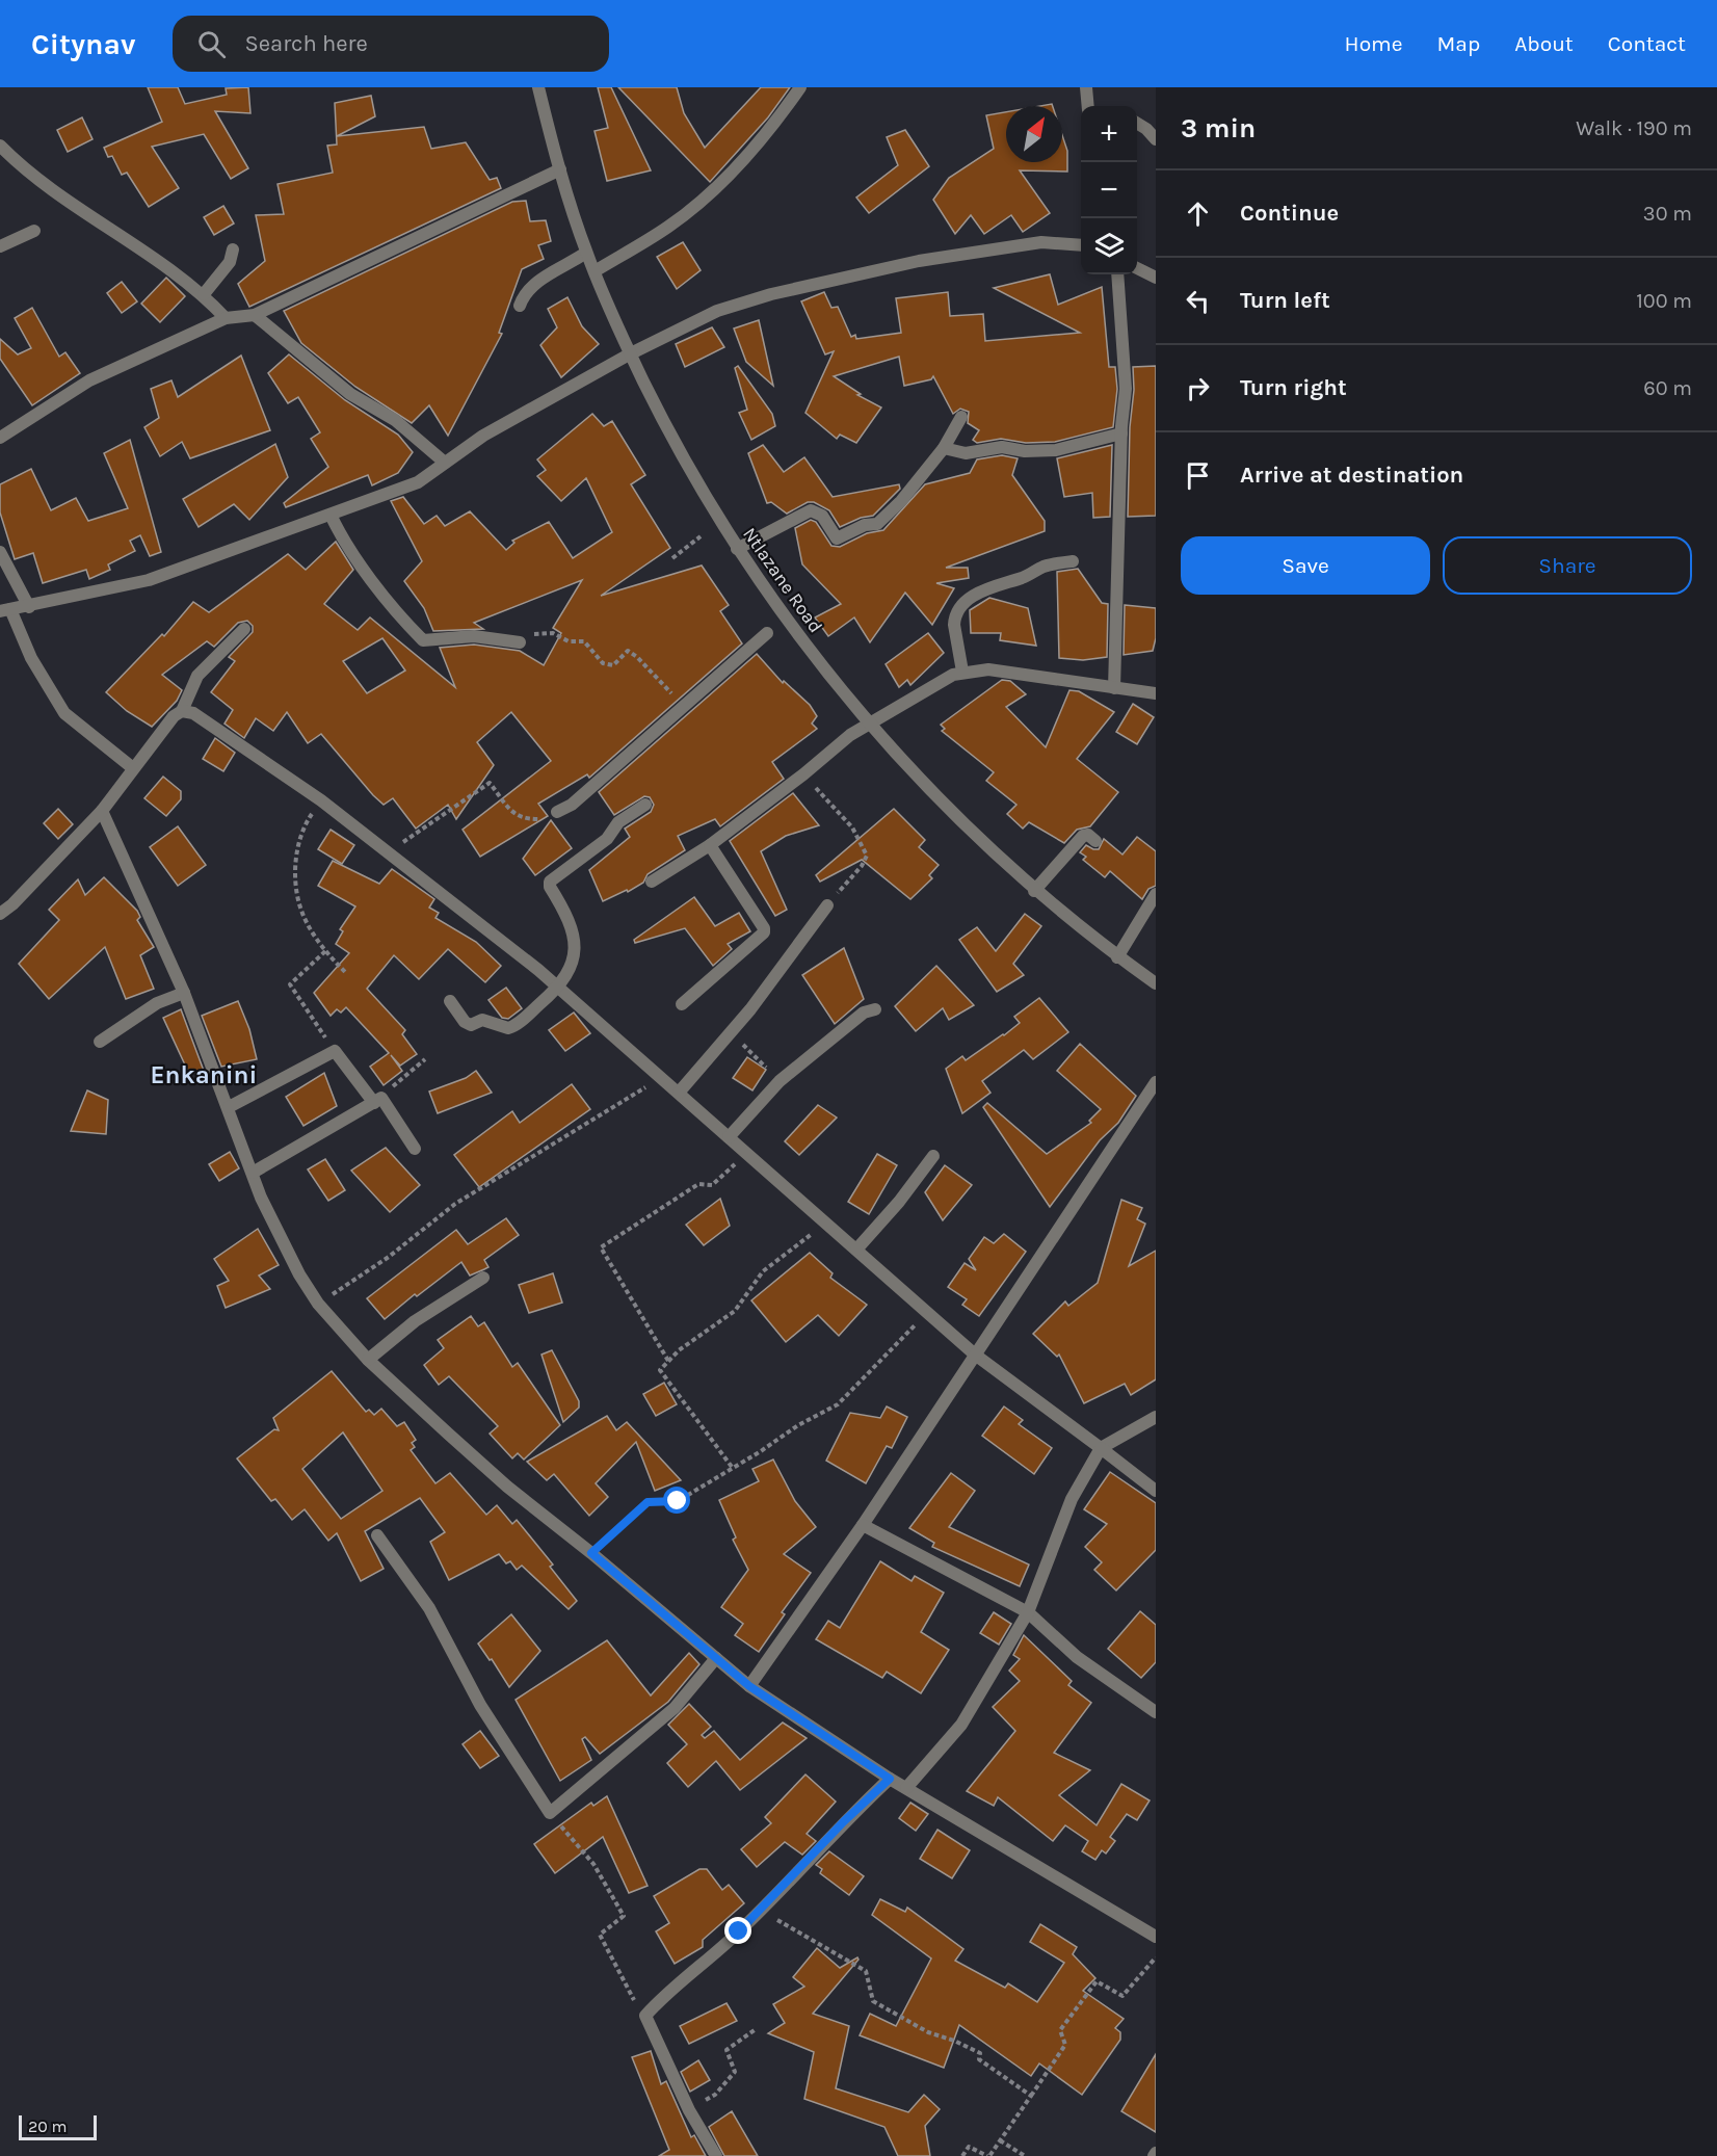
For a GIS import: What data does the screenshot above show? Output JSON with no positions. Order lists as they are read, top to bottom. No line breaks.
{"streets":{"street":["Ntlazane Road"]},"districts":["Enkanini"],"scale_bar":"20 m","north":"top right","page":{"header":"Citynav","search":"Search here","nav":["Home","Map","About","Contact"],"heading":["3 min","Walk · 190 m"],"map_buttons":["+","−"],"list":[["Continue","30 m"],["Turn left","100 m"],["Turn right","60 m"],"Arrive at destination"],"buttons":["Save","Share"],"scale":"20 m"}}
